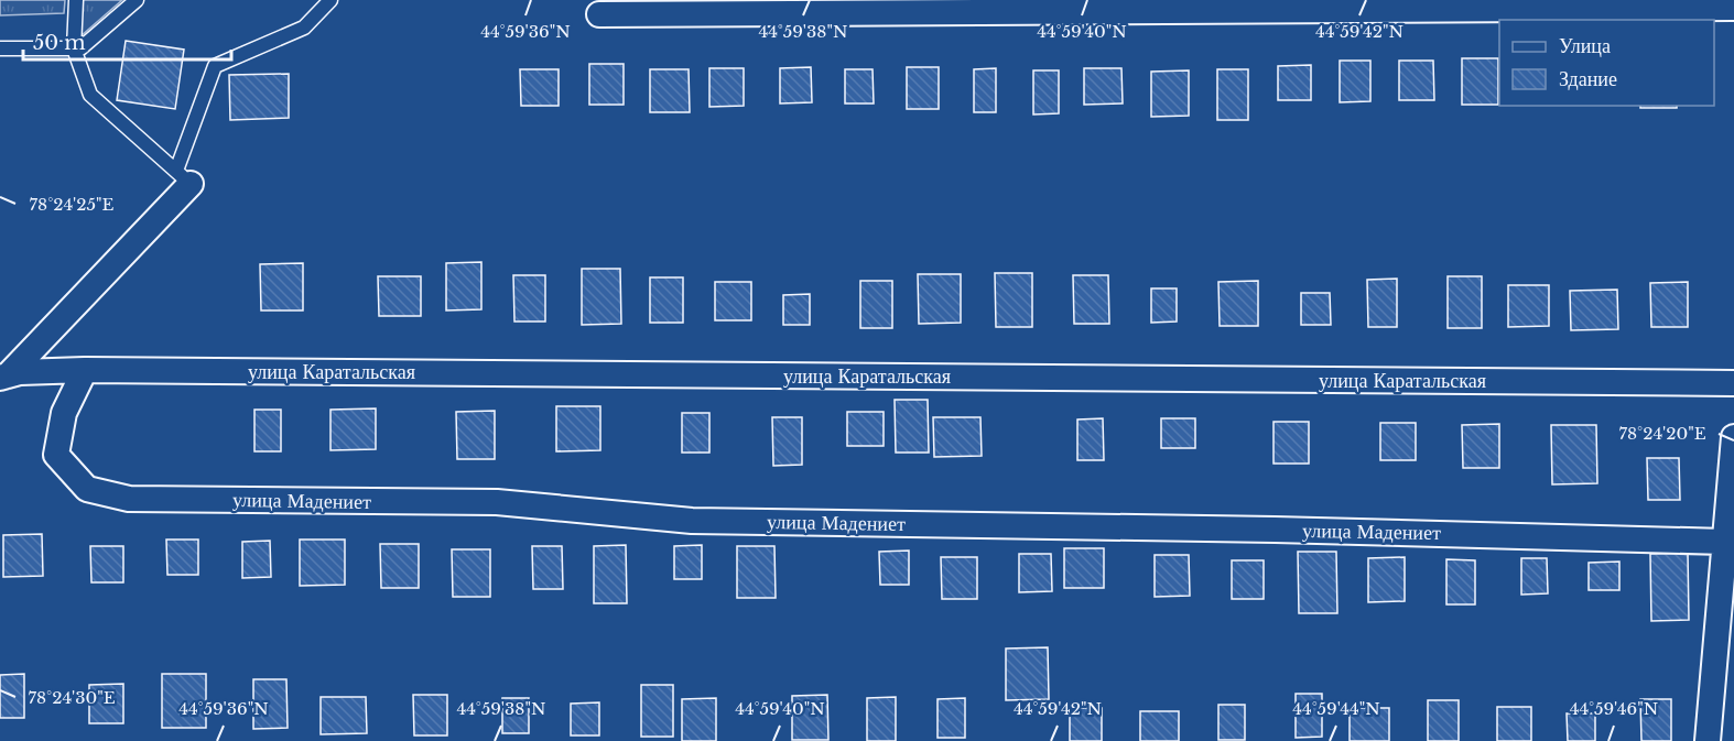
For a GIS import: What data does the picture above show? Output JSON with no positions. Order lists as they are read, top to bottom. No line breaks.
{"streets":{"street":["улица Каратальская","улица Мадениет"]},"crossings":[["улица Каратальская","улица Мадениет"]],"legend":["Улица","Здание"],"scale_bar":"50 m","coordinates":["44°59'36\"N","44°59'38\"N","44°59'40\"N","44°59'42\"N","78°24'25\"E","78°24'20\"E","78°24'30\"E","44°59'44\"N","44°59'46\"N"]}
